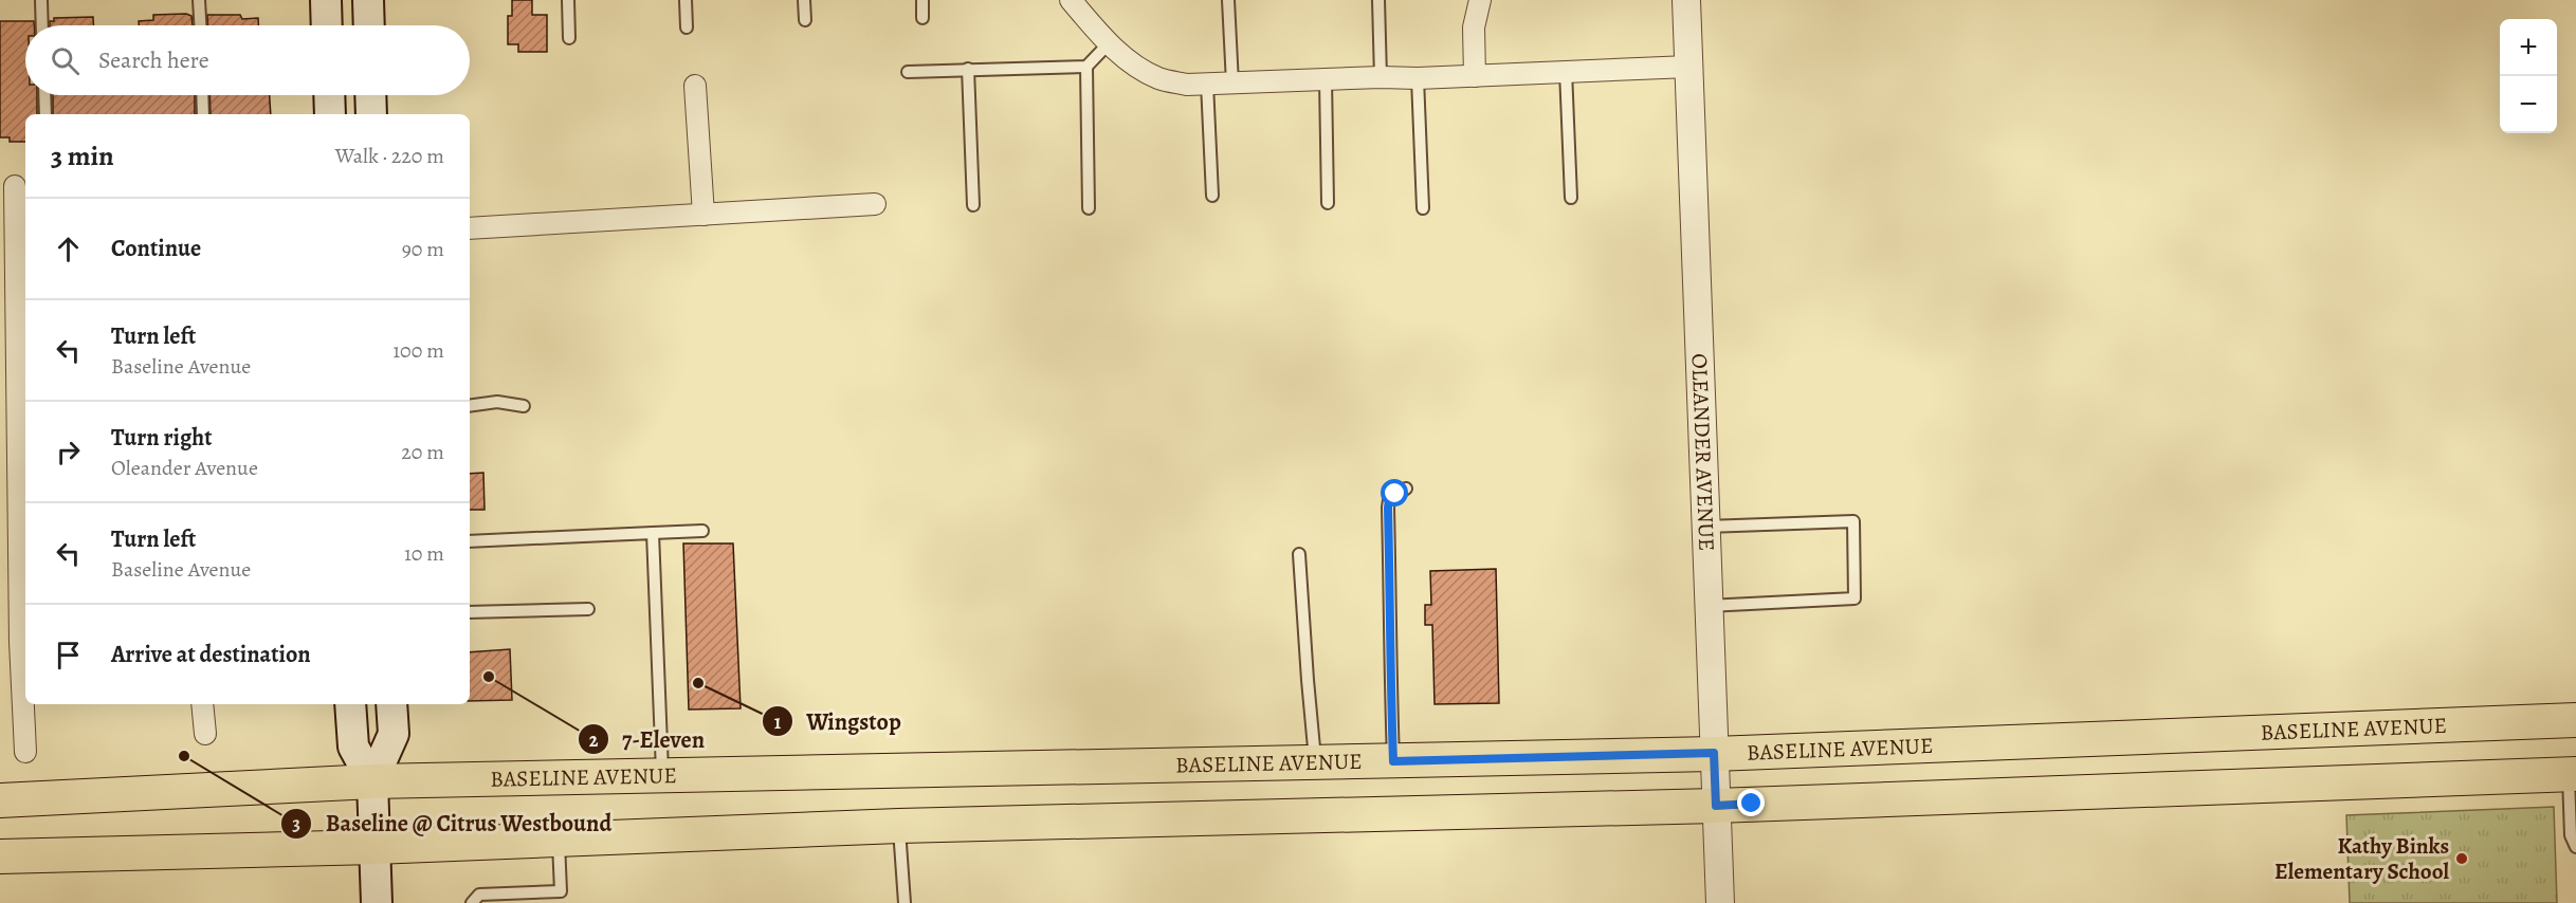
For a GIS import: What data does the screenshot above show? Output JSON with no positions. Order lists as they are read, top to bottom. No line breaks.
{"streets":{"main road":["BASELINE AVENUE"],"street":["OLEANDER AVENUE"]},"crossings":[["OLEANDER AVENUE","BASELINE AVENUE"]],"places":["7-Eleven","Wingstop","Baseline @ Citrus Westbound","Kathy Binks Elementary School"],"page":{"map_buttons":["+","−"],"search":"Search here","heading":["3 min","Walk · 220 m"],"list":[["Continue","90 m"],["Turn left","Baseline Avenue","100 m"],["Turn right","Oleander Avenue","20 m"],["Turn left","Baseline Avenue","10 m"],"Arrive at destination"]}}
